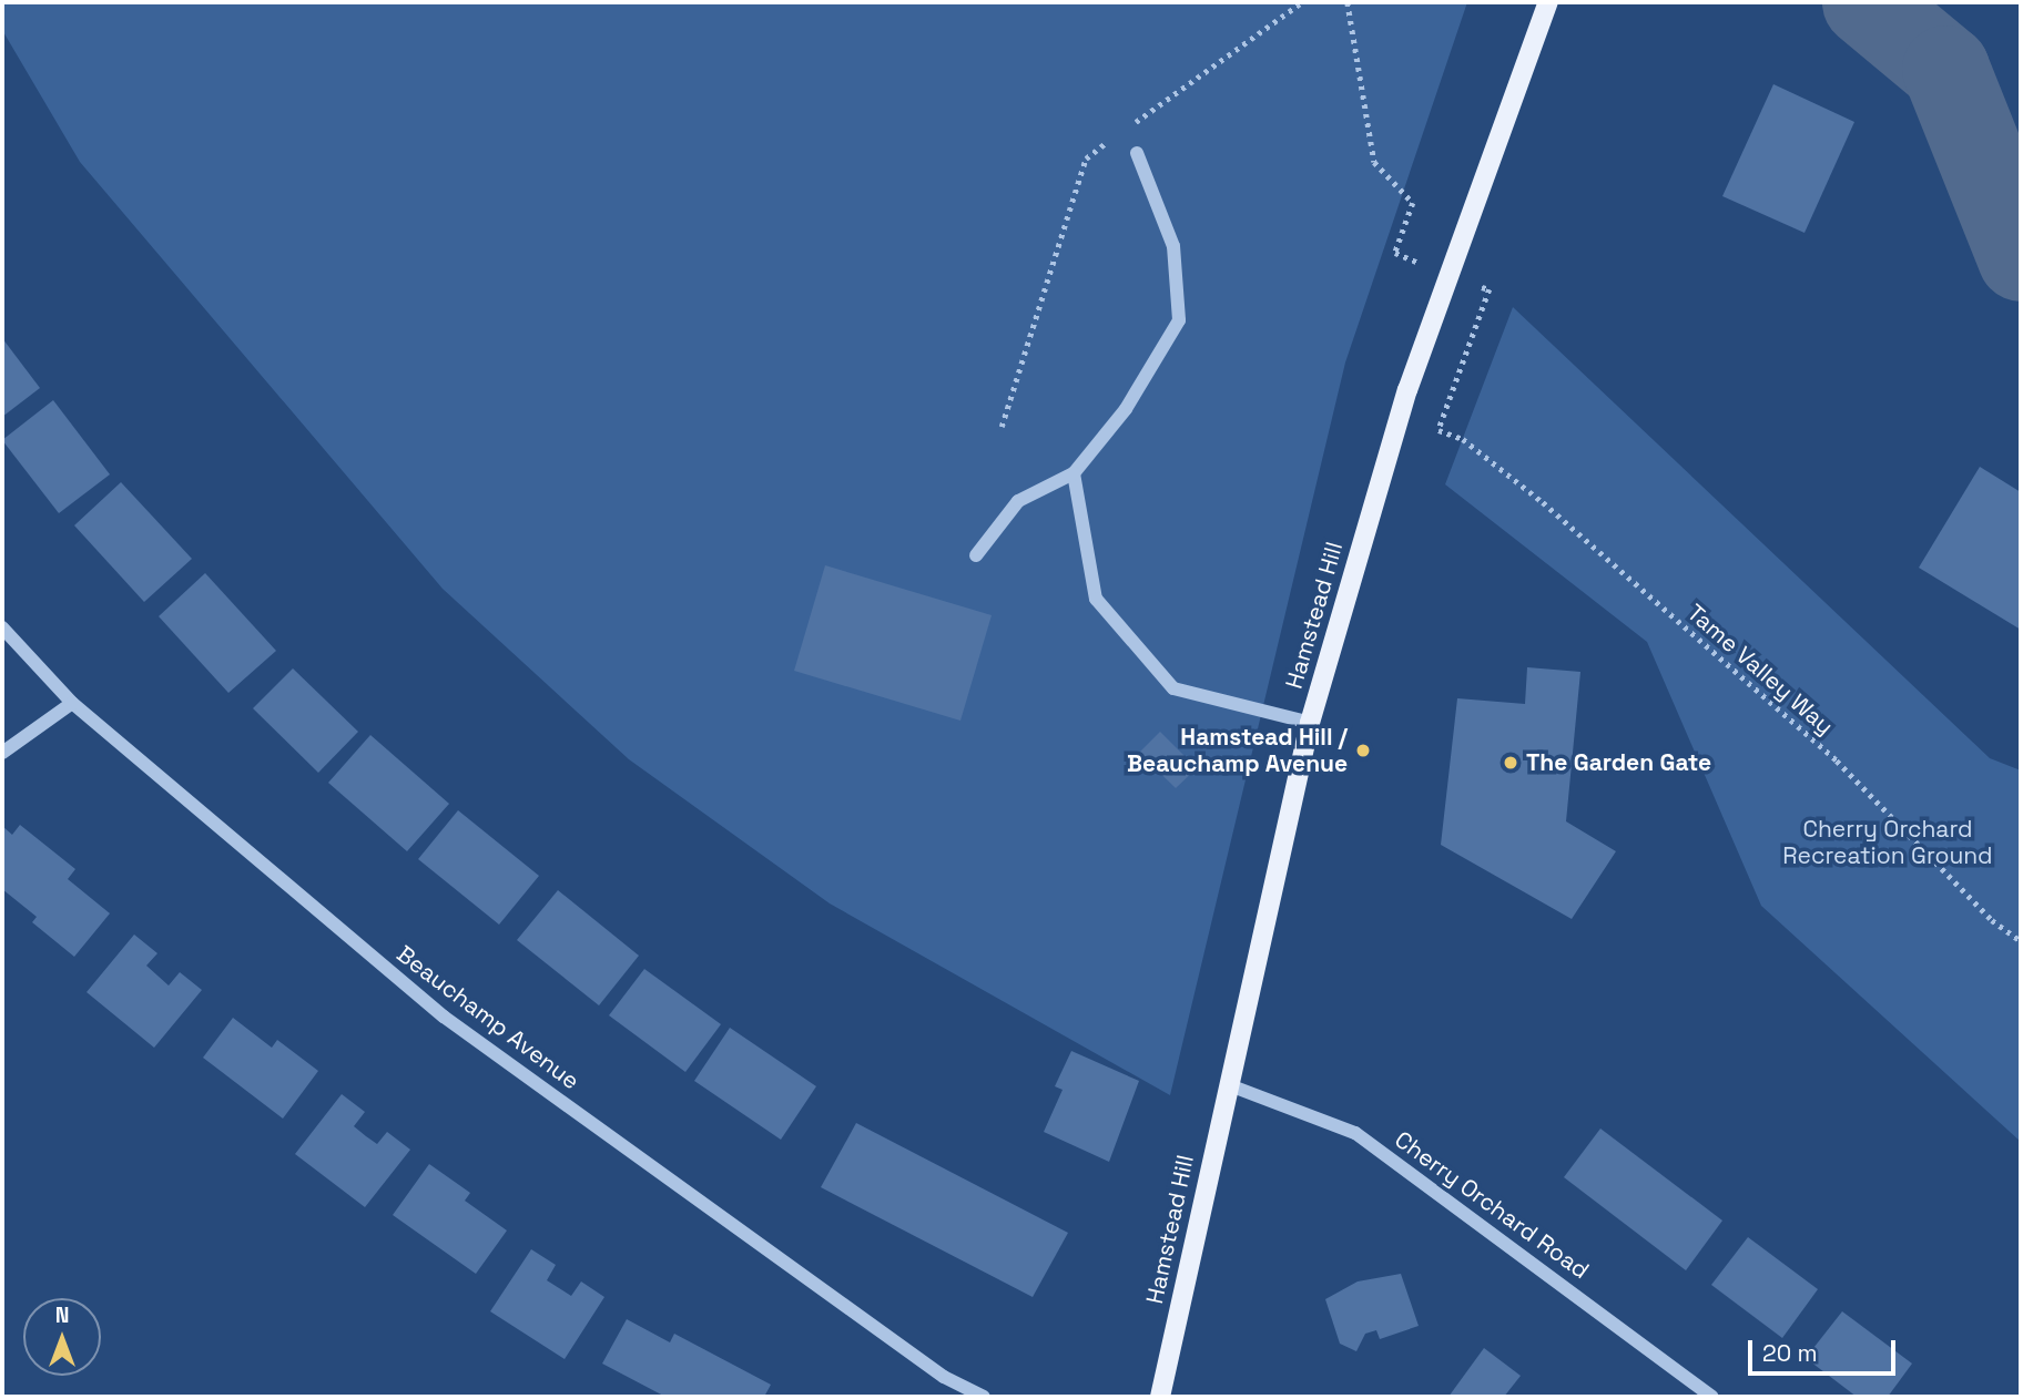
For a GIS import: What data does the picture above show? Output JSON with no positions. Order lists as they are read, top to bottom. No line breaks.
{"streets":{"main road":["Hamstead Hill"],"street":["Beauchamp Avenue","Cherry Orchard Road"],"path":["Tame Valley Way"]},"crossings":[["Hamstead Hill","Tame Valley Way"],["Hamstead Hill","Cherry Orchard Road"]],"parks":["Cherry Orchard Recreation Ground"],"places":["Hamstead Hill / Beauchamp Avenue","The Garden Gate"],"scale_bar":"20 m","north":"top"}
